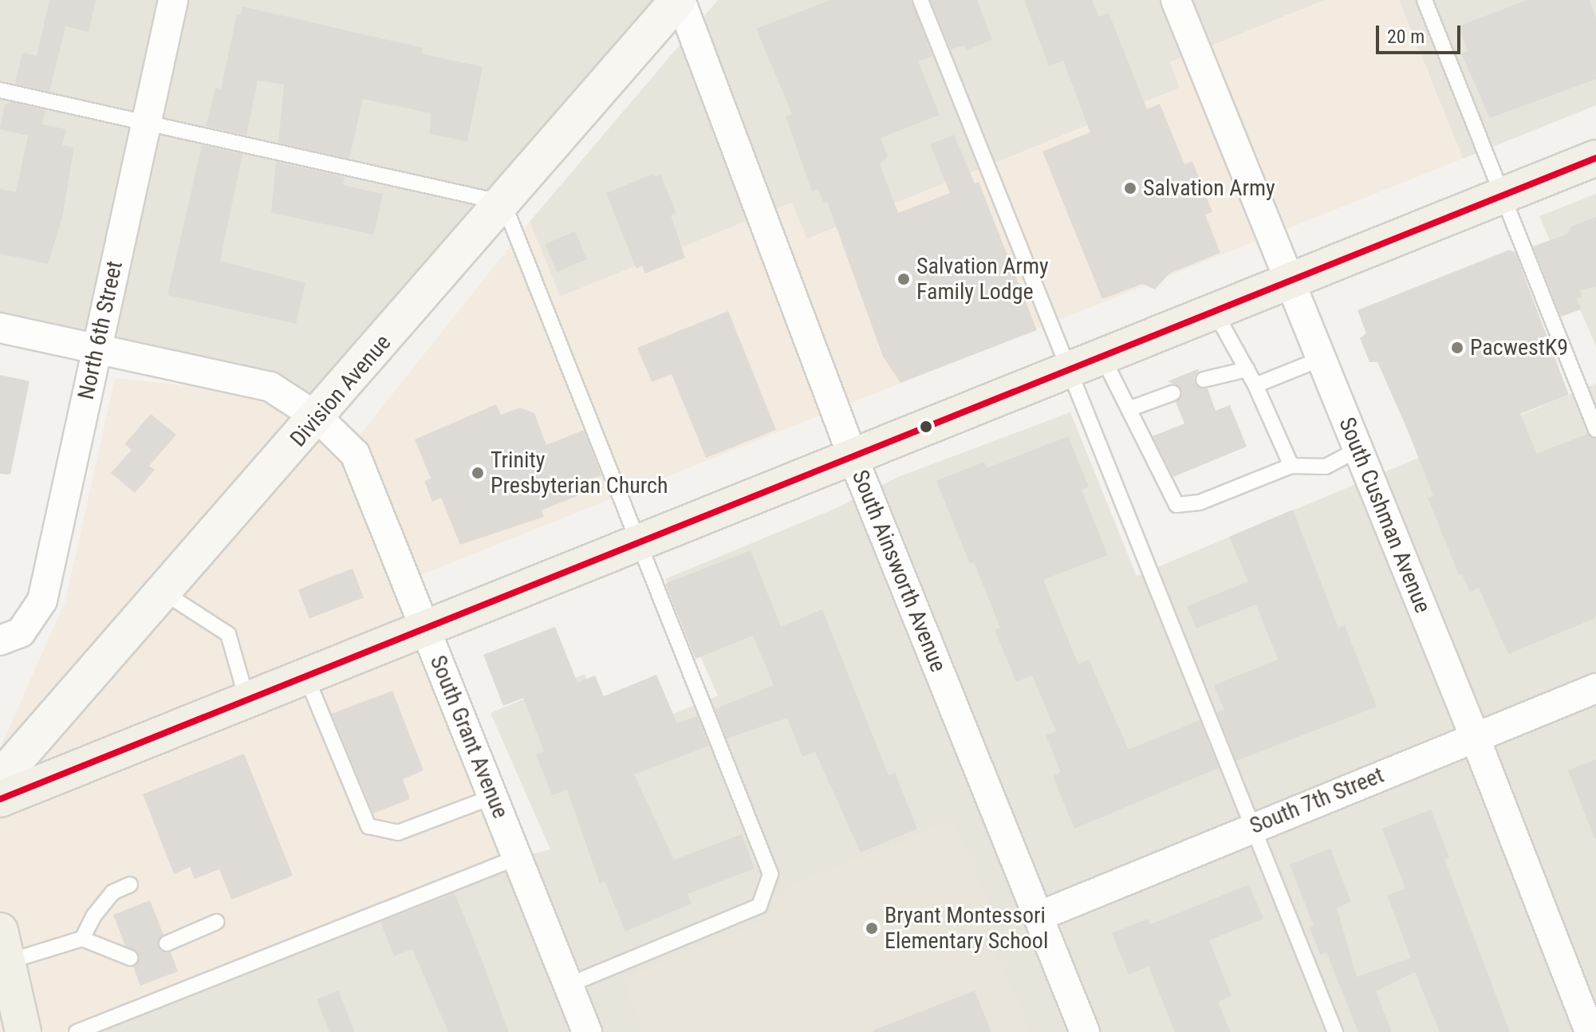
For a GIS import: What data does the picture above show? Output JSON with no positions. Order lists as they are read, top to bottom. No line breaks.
{"streets":{"main road":["Division Avenue"],"street":["North 6th Street","South Cushman Avenue","South Ainsworth Avenue","South Grant Avenue","South 7th Street"]},"crossings":[["North 6th Street","South Grant Avenue"],["Division Avenue","South Ainsworth Avenue"],["Division Avenue","South Grant Avenue"],["South Cushman Avenue","South 7th Street"],["South Ainsworth Avenue","South 7th Street"]],"places":["Salvation Army","Salvation Army Family Lodge","PacwestK9","Trinity Presbyterian Church","Bryant Montessori Elementary School"],"scale_bar":"20 m"}
